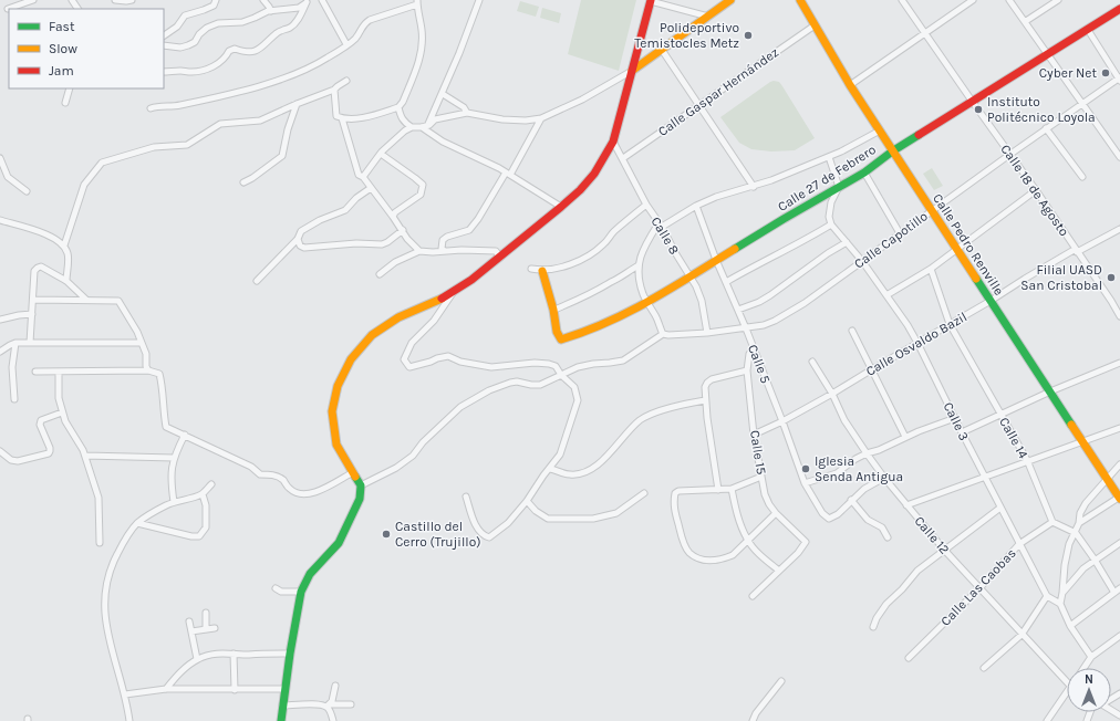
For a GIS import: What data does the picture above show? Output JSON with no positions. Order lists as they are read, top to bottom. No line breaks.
{"streets":{"street":["Calle Gaspar Hernández","Calle 27 de Febrero","Calle 18 de Agosto","Calle 8","Calle Capotillo","Calle Pedro Renville","Calle Osvaldo Bazil","Calle 5","Calle 3","Calle 14","Calle 15","Calle 12","Calle Las Caobas"]},"crossings":[["Calle Gaspar Hernández","Calle 8"],["Calle Gaspar Hernández","Calle Pedro Renville"],["Calle 27 de Febrero","Calle 18 de Agosto"],["Calle 27 de Febrero","Calle 8"],["Calle 27 de Febrero","Calle Pedro Renville"],["Calle 27 de Febrero","Calle 5"],["Calle 18 de Agosto","Calle Capotillo"],["Calle 18 de Agosto","Calle Osvaldo Bazil"],["Calle 8","Calle Capotillo"],["Calle Capotillo","Calle Pedro Renville"],["Calle Capotillo","Calle 5"],["Calle Capotillo","Calle 3"],["Calle Pedro Renville","Calle Osvaldo Bazil"],["Calle Osvaldo Bazil","Calle 5"],["Calle Osvaldo Bazil","Calle 3"],["Calle Osvaldo Bazil","Calle 14"],["Calle Osvaldo Bazil","Calle 15"],["Calle Osvaldo Bazil","Calle 12"],["Calle 5","Calle 15"],["Calle 3","Calle Las Caobas"],["Calle 14","Calle Las Caobas"],["Calle 12","Calle Las Caobas"]],"places":["Polideportivo Temistocles Metz","Cyber Net","Instituto Politécnico Loyola","Filial UASD San Cristobal","Iglesia Senda Antigua","Castillo del Cerro (Trujillo)"],"legend":["Fast","Slow","Jam"],"north":"top"}
